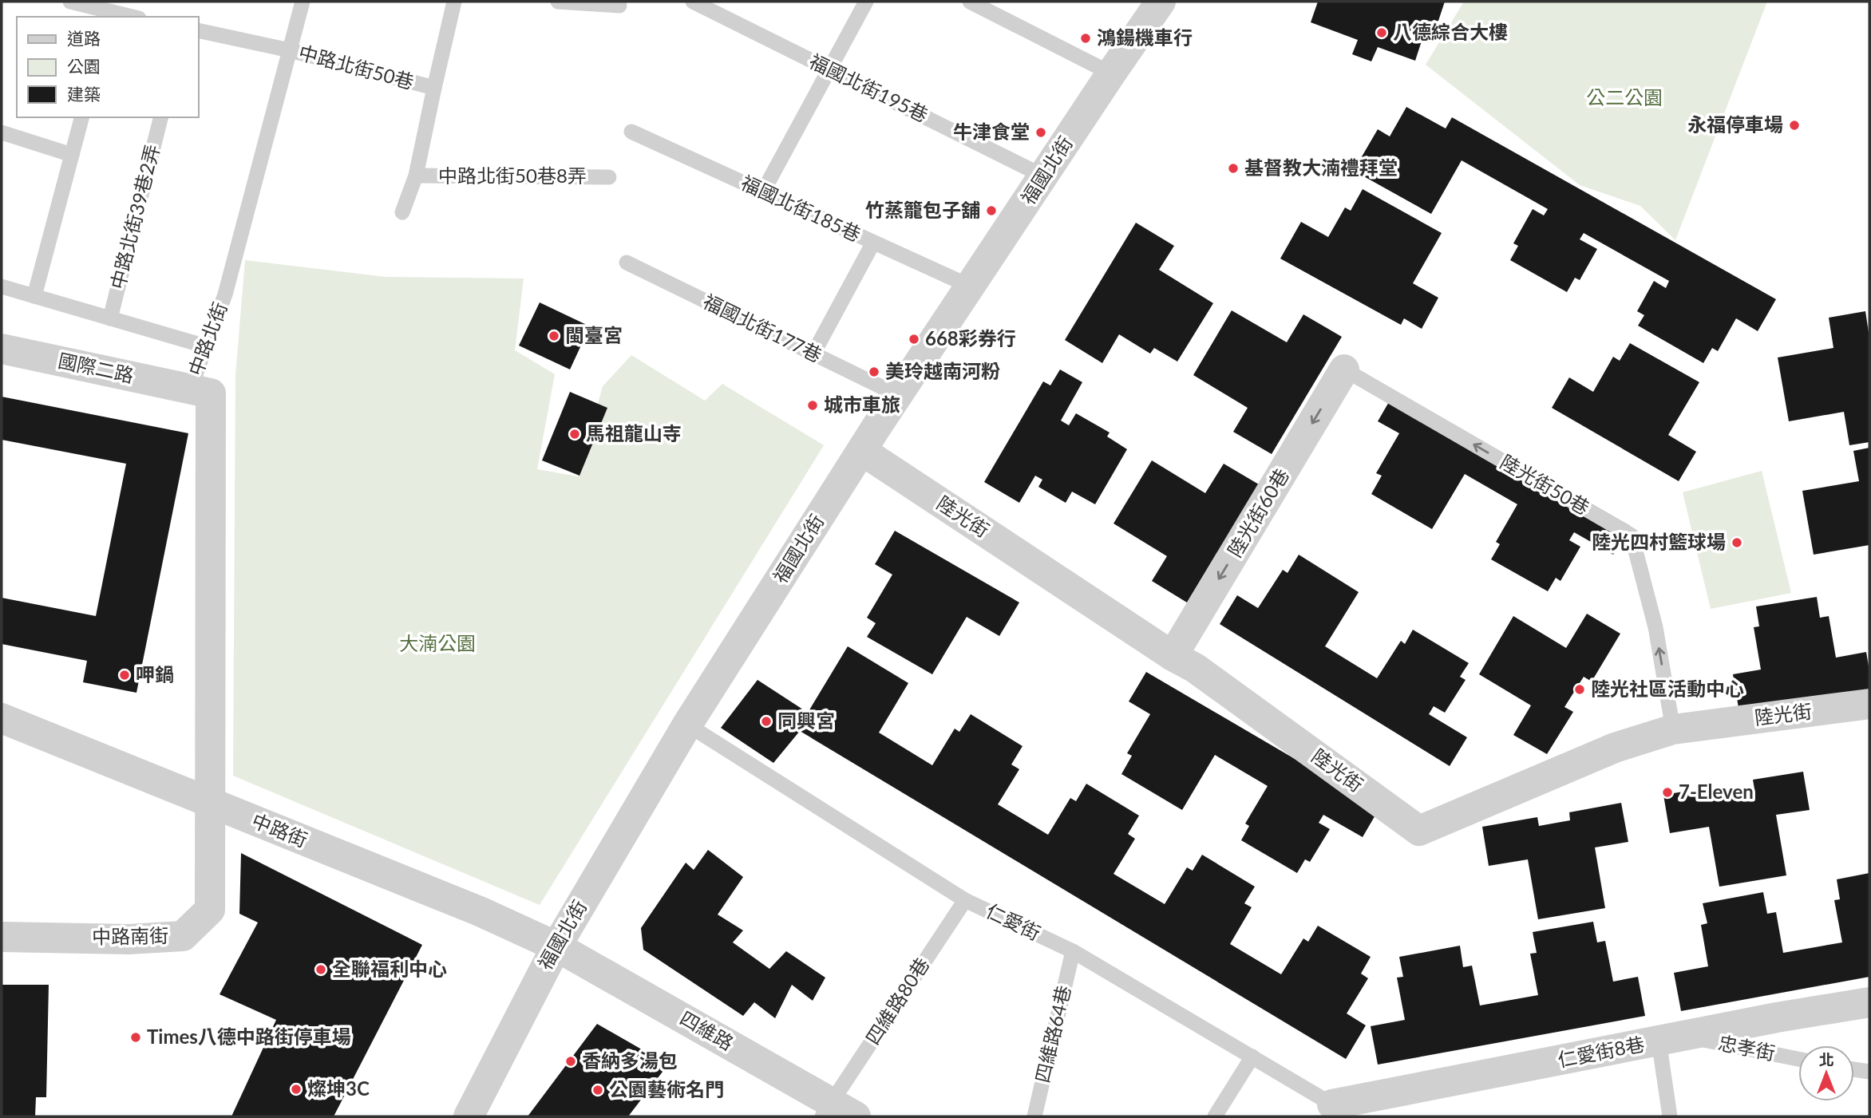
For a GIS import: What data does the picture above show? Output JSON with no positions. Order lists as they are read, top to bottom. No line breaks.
{"streets":{"street":["福國北街","中路北街","國際二路","陸光街60巷","陸光街","中路街","中路南街","四維路","仁愛街8巷"],"lane":["中路北街50巷","福國北街195巷","中路北街50巷8弄","福國北街185巷","中路北街39巷2弄","福國北街177巷","陸光街50巷","仁愛街","四維路80巷","四維路64巷","忠孝街"]},"crossings":[["中路北街50巷","中路北街"],["福國北街195巷","福國北街"],["福國北街","福國北街185巷"],["福國北街","福國北街177巷"],["福國北街","陸光街"],["福國北街","中路街"],["福國北街","仁愛街"],["福國北街","四維路"],["中路北街","國際二路"],["中路北街","中路街"],["中路北街","中路南街"],["陸光街50巷","陸光街60巷"],["陸光街50巷","陸光街"],["陸光街60巷","陸光街"],["中路街","中路南街"],["中路街","四維路"],["仁愛街","四維路80巷"],["仁愛街","四維路64巷"],["仁愛街","仁愛街8巷"],["四維路80巷","四維路"],["忠孝街","仁愛街8巷"]],"one_way":["陸光街50巷","陸光街60巷"],"parks":["公二公園","大湳公園"],"places":["八德綜合大樓","鴻鍚機車行","永福停車場","牛津食堂","基督教大湳禮拜堂","竹蒸籠包子舖","閩臺宮","668彩券行","美玲越南河粉","城市車旅","馬祖龍山寺","陸光四村籃球場","呷鍋","陸光社區活動中心","同興宮","7-Eleven","全聯福利中心","Times八德中路街停車場","香納多湯包","燦坤3C","公園藝術名門"],"legend":["道路","公園","建築"],"north":"top"}
